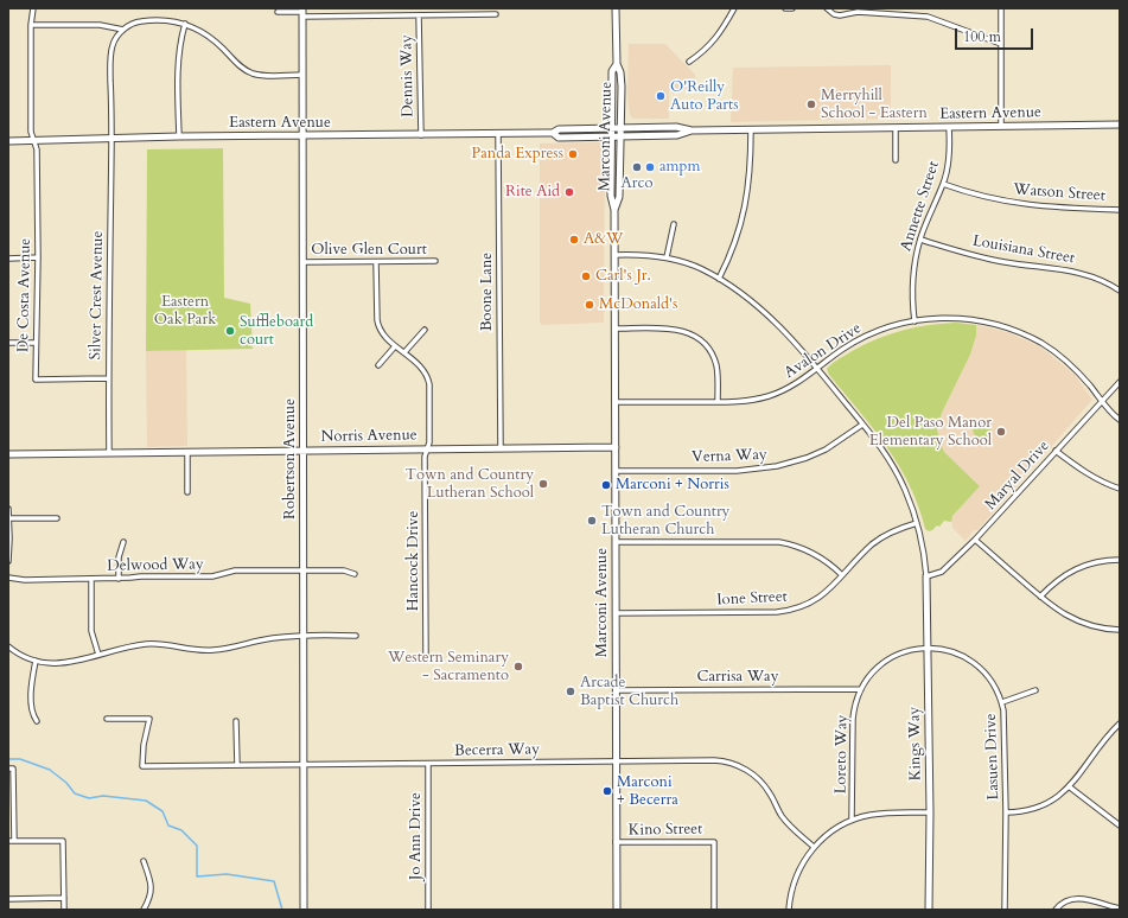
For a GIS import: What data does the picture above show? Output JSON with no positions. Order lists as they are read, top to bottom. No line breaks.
{"streets":{"main road":["Eastern Avenue","Marconi Avenue","Norris Avenue","Robertson Avenue","Kings Way"],"street":["Dennis Way","Watson Street","Annette Street","Olive Glen Court","Louisiana Street","Boone Lane","De Costa Avenue","Silver Crest Avenue","Avalon Drive","Verna Way","Maryal Drive","Hancock Drive","Delwood Way","Ione Street","Carrisa Way","Becerra Way","Loreto Way","Lasuen Drive","Kino Street","Jo Ann Drive"]},"crossings":[["Dennis Way","Eastern Avenue"],["Eastern Avenue","Marconi Avenue"],["Eastern Avenue","Annette Street"],["Eastern Avenue","Boone Lane"],["Eastern Avenue","De Costa Avenue"],["Eastern Avenue","Silver Crest Avenue"],["Eastern Avenue","Robertson Avenue"],["Marconi Avenue","Avalon Drive"],["Marconi Avenue","Norris Avenue"],["Marconi Avenue","Verna Way"],["Marconi Avenue","Ione Street"],["Marconi Avenue","Carrisa Way"],["Marconi Avenue","Becerra Way"],["Marconi Avenue","Kino Street"],["Watson Street","Annette Street"],["Annette Street","Louisiana Street"],["Annette Street","Avalon Drive"],["Olive Glen Court","Robertson Avenue"],["Olive Glen Court","Hancock Drive"],["Boone Lane","Norris Avenue"],["De Costa Avenue","Silver Crest Avenue"],["Silver Crest Avenue","Norris Avenue"],["Avalon Drive","Maryal Drive"],["Norris Avenue","Robertson Avenue"],["Norris Avenue","Hancock Drive"],["Robertson Avenue","Delwood Way"],["Robertson Avenue","Becerra Way"],["Maryal Drive","Kings Way"],["Carrisa Way","Loreto Way"],["Kings Way","Loreto Way"],["Kings Way","Lasuen Drive"],["Becerra Way","Jo Ann Drive"],["Loreto Way","Lasuen Drive"]],"parks":["Eastern Oak Park"],"places":["O'Reilly Auto Parts","Merryhill School - Eastern","Panda Express","Arco","ampm","Rite Aid","A&W","Carl's Jr.","McDonald's","Suffleboard court","Del Paso Manor Elementary School","Town and Country Lutheran School","Marconi + Norris","Town and Country Lutheran Church","Western Seminary - Sacramento","Arcade Baptist Church","Marconi + Becerra"],"scale_bar":"100 m"}
